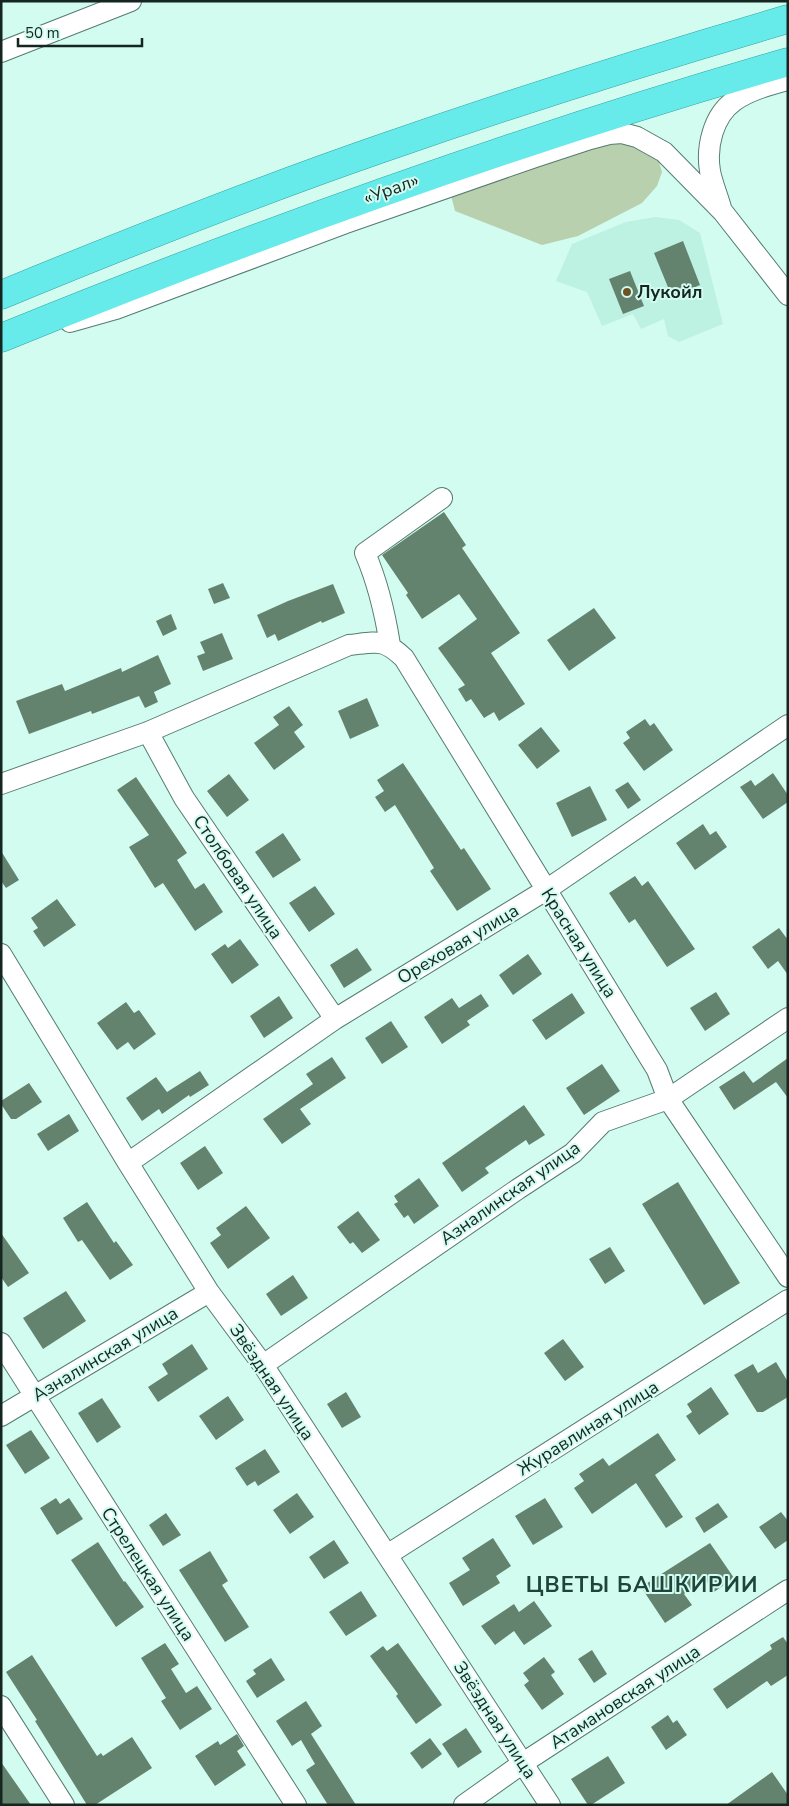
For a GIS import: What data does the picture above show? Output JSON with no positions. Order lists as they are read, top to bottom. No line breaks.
{"streets":{"highway":["«Урал»"],"street":["Столбовая улица","Красная улица","Ореховая улица","Азналинская улица","Звёздная улица","Журавлиная улица","Стрелецкая улица","Атамановская улица"]},"crossings":[["Столбовая улица","Ореховая улица"],["Красная улица","Ореховая улица"],["Красная улица","Азналинская улица"],["Ореховая улица","Звёздная улица"],["Азналинская улица","Звёздная улица"],["Азналинская улица","Стрелецкая улица"],["Звёздная улица","Журавлиная улица"],["Звёздная улица","Атамановская улица"]],"districts":["ЦВЕТЫ БАШКИРИИ"],"places":["Лукойл"],"scale_bar":"50 m"}
